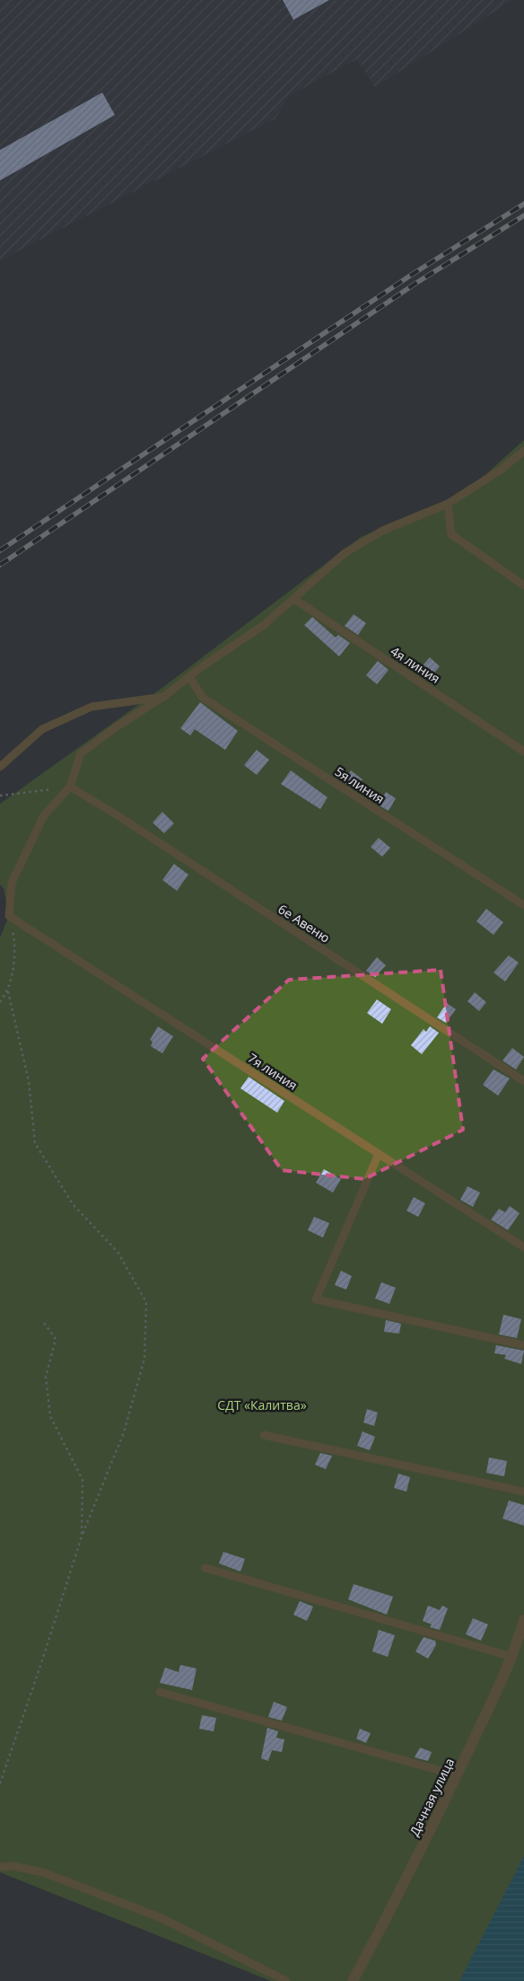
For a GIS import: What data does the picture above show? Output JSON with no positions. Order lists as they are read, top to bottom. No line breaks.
{"streets":{"street":["Дачная улица"],"lane":["4я линия","5я линия","6е Авеню","7я линия"]},"parks":["СДТ «Калитва»"]}
